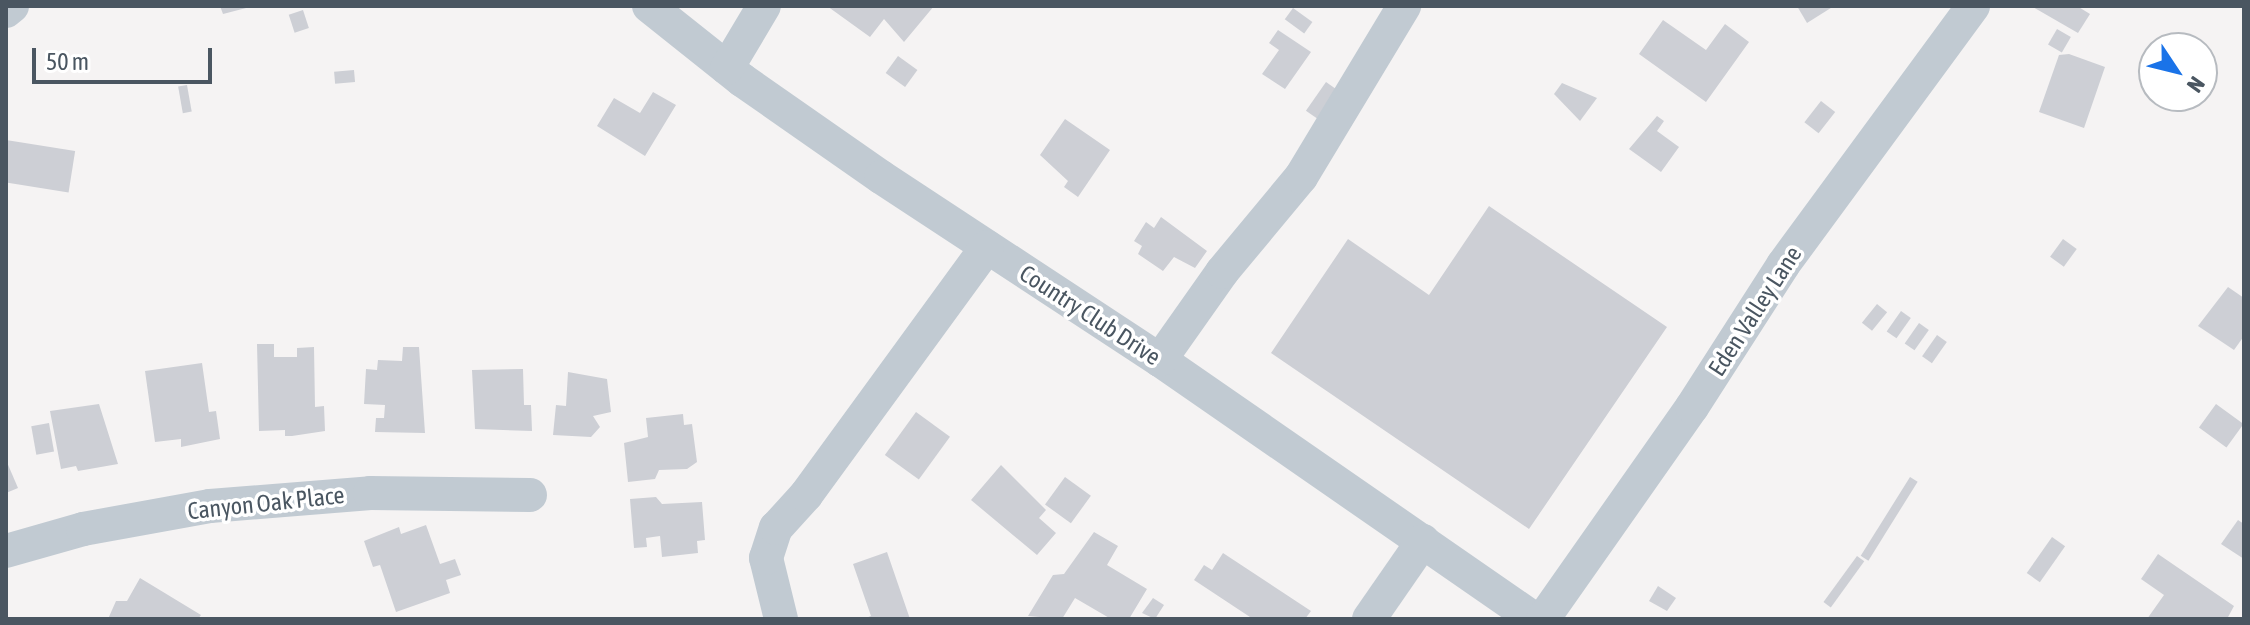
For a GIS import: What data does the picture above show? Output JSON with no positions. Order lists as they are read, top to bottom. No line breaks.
{"streets":{"street":["Eden Valley Lane","Country Club Drive","Canyon Oak Place"]},"scale_bar":"50 m","north":"bottom right"}
